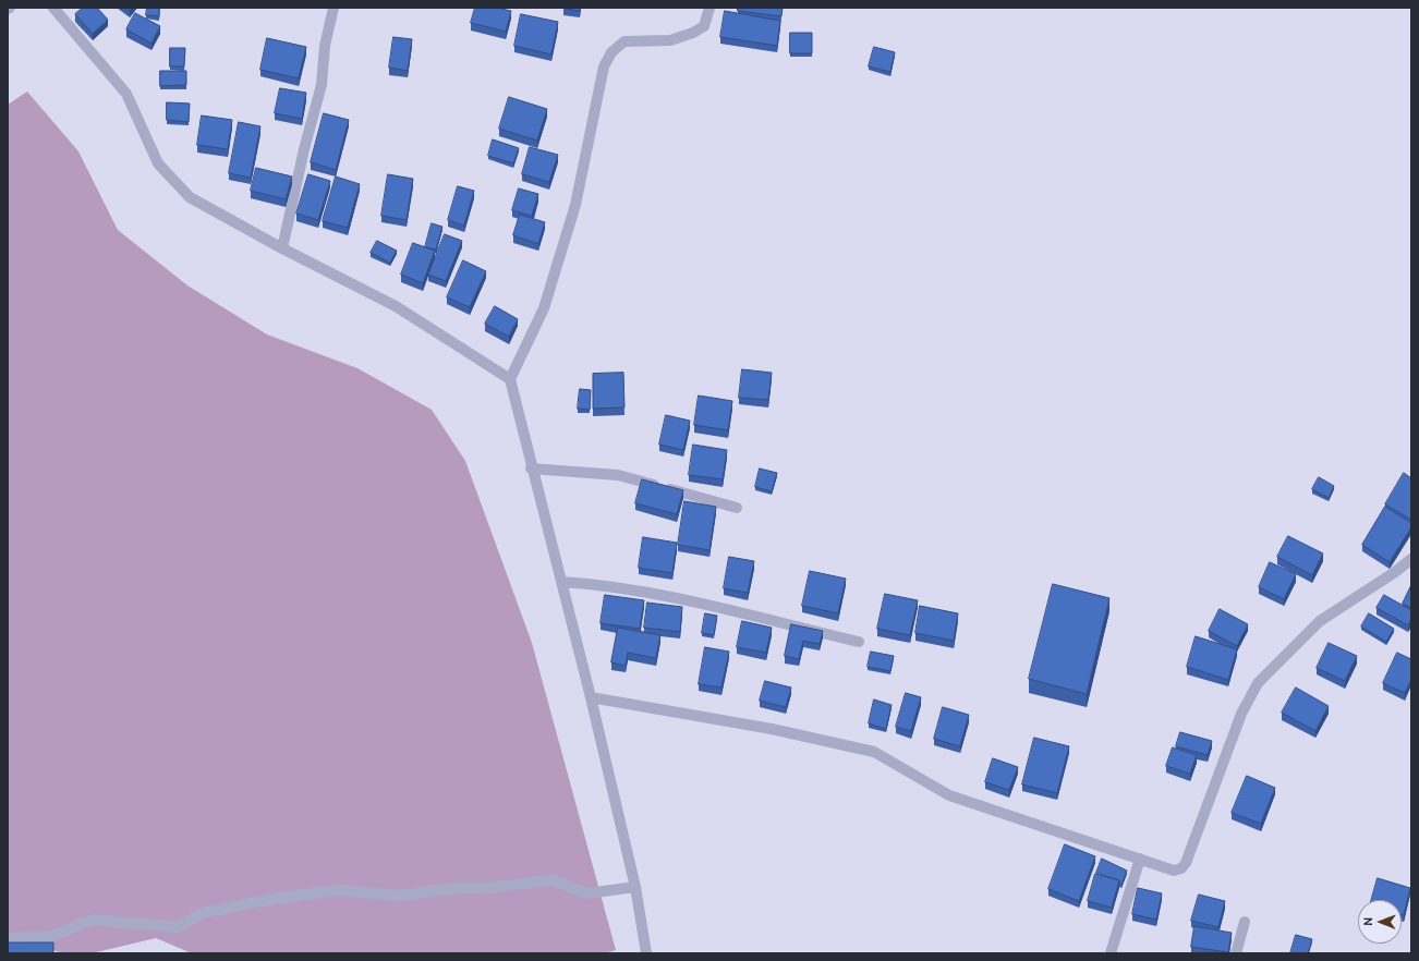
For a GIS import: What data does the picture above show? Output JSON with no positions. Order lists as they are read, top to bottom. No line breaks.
{"north":"left"}
